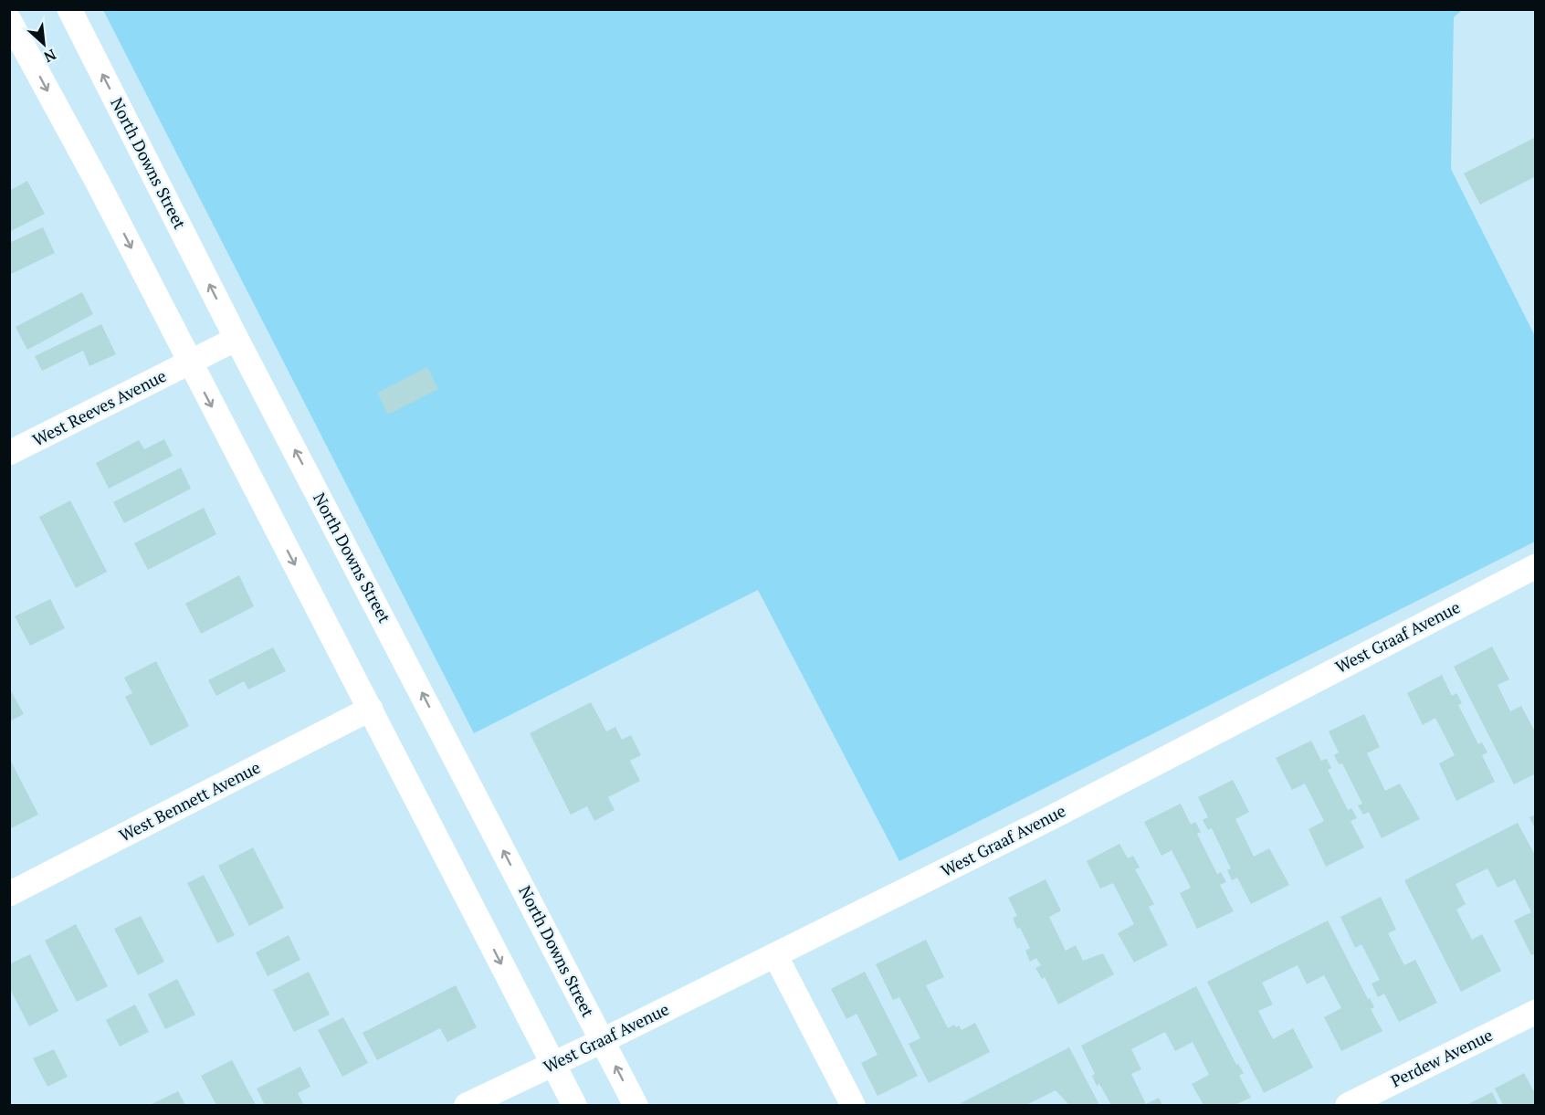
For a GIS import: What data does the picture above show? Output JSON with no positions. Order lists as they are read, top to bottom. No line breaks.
{"streets":{"street":["North Downs Street","West Reeves Avenue","West Graaf Avenue","West Bennett Avenue","Perdew Avenue"]},"crossings":[["North Downs Street","West Reeves Avenue"],["North Downs Street","West Graaf Avenue"]],"north":"bottom right"}
